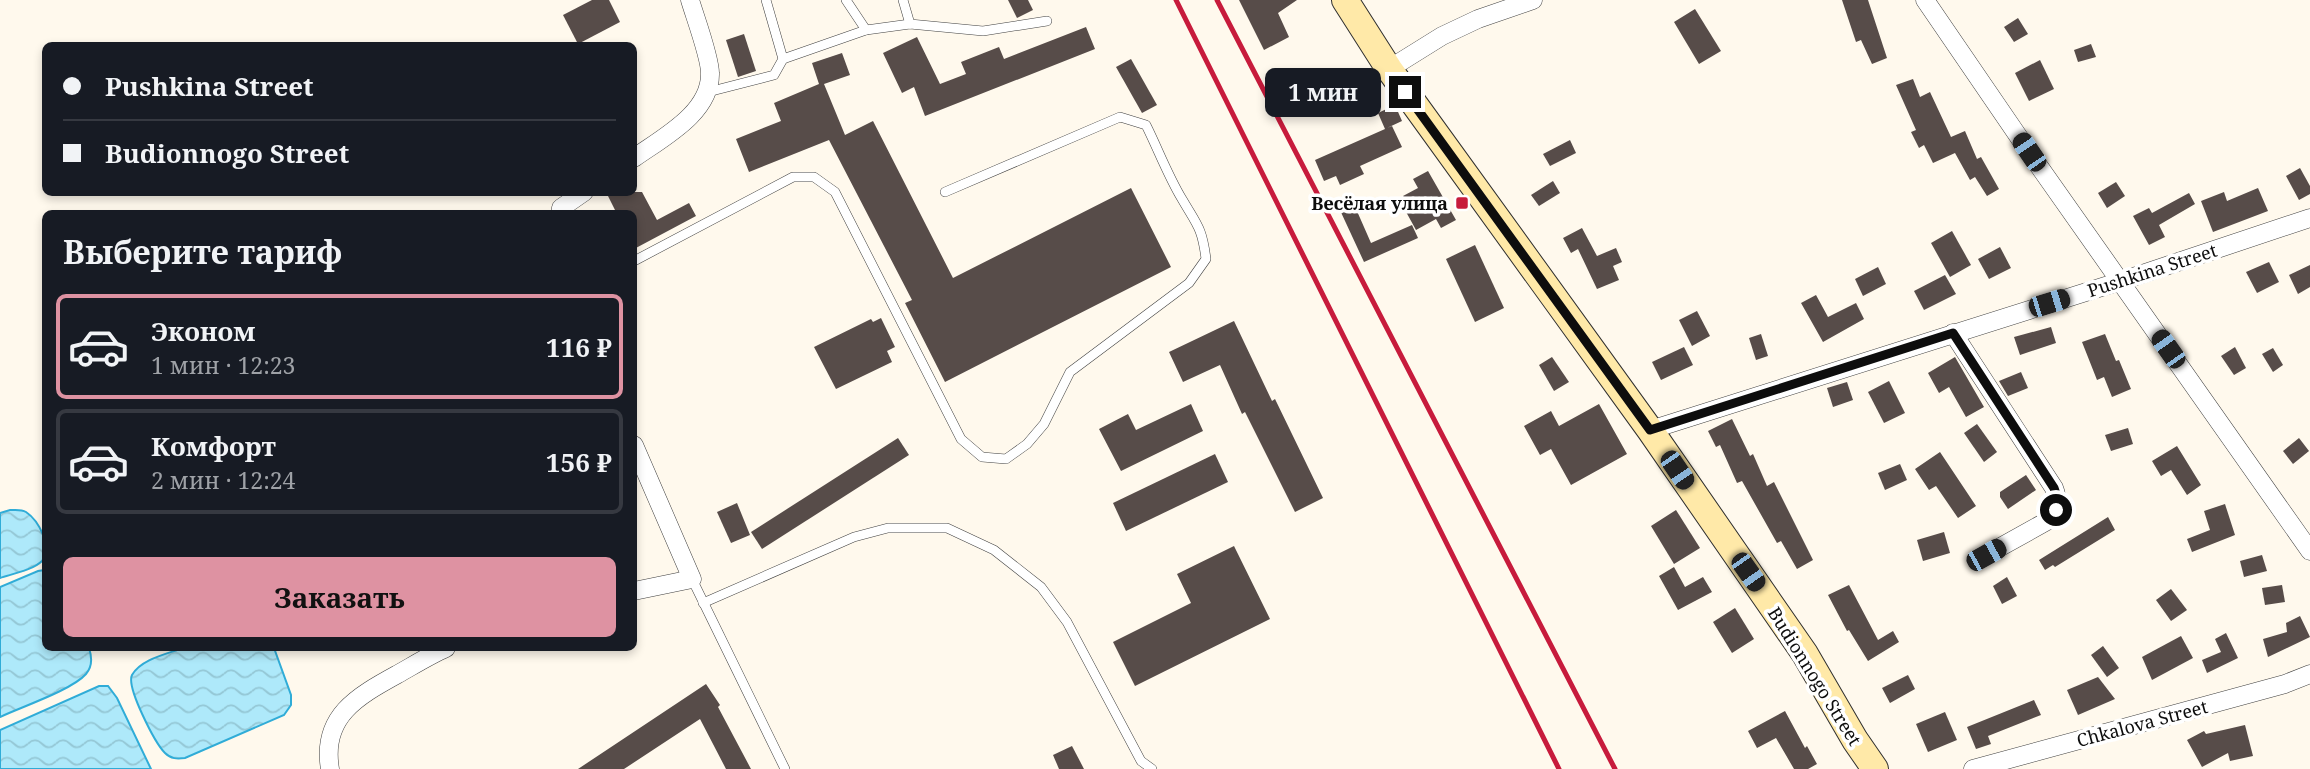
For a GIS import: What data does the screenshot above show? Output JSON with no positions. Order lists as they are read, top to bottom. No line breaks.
{"streets":{"street":["Pushkina Street","Budionnogo Street","Chkalova Street"]},"crossings":[["Pushkina Street","Budionnogo Street"]],"places":{"transit":["Весёлая улица"]},"page":{"banner":["Pushkina Street","Budionnogo Street"],"bubble":"1 мин","heading":"Выберите тариф","list":[{"name":"Эконом","note":"1 мин · 12:23","value":"116 ₽"},{"name":"Комфорт","note":"2 мин · 12:24","value":"156 ₽"}],"buttons":"Заказать"}}
